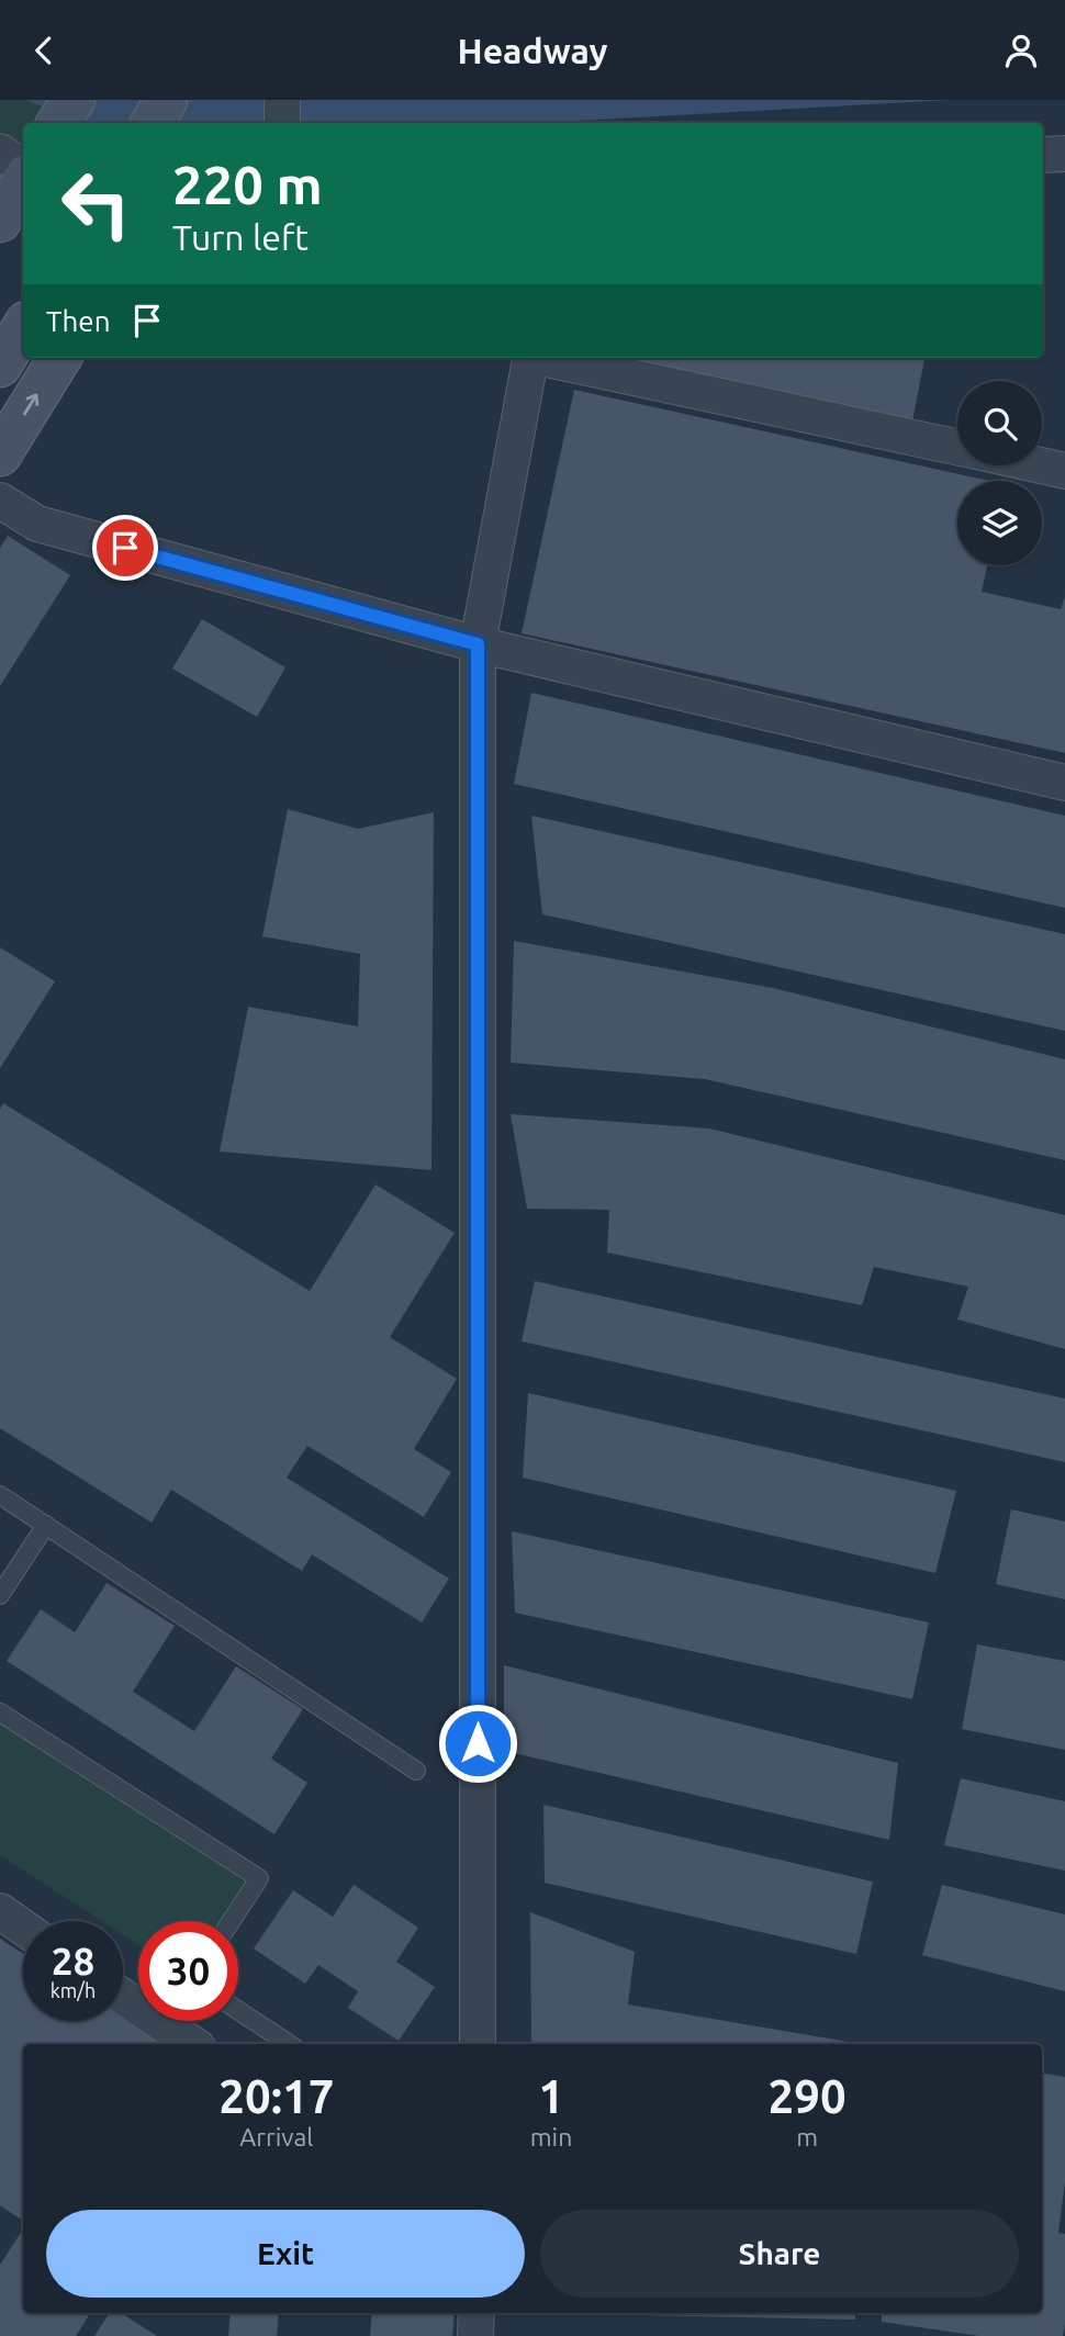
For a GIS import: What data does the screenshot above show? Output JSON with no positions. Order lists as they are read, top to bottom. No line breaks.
{"page":{"header":"Headway","turn":["220 m","Turn left"],"then":"Then","speed":"28 km/h","limit":"30","eta":["20:17","Arrival","1","min","290","m"],"buttons":["Exit","Share"]}}
